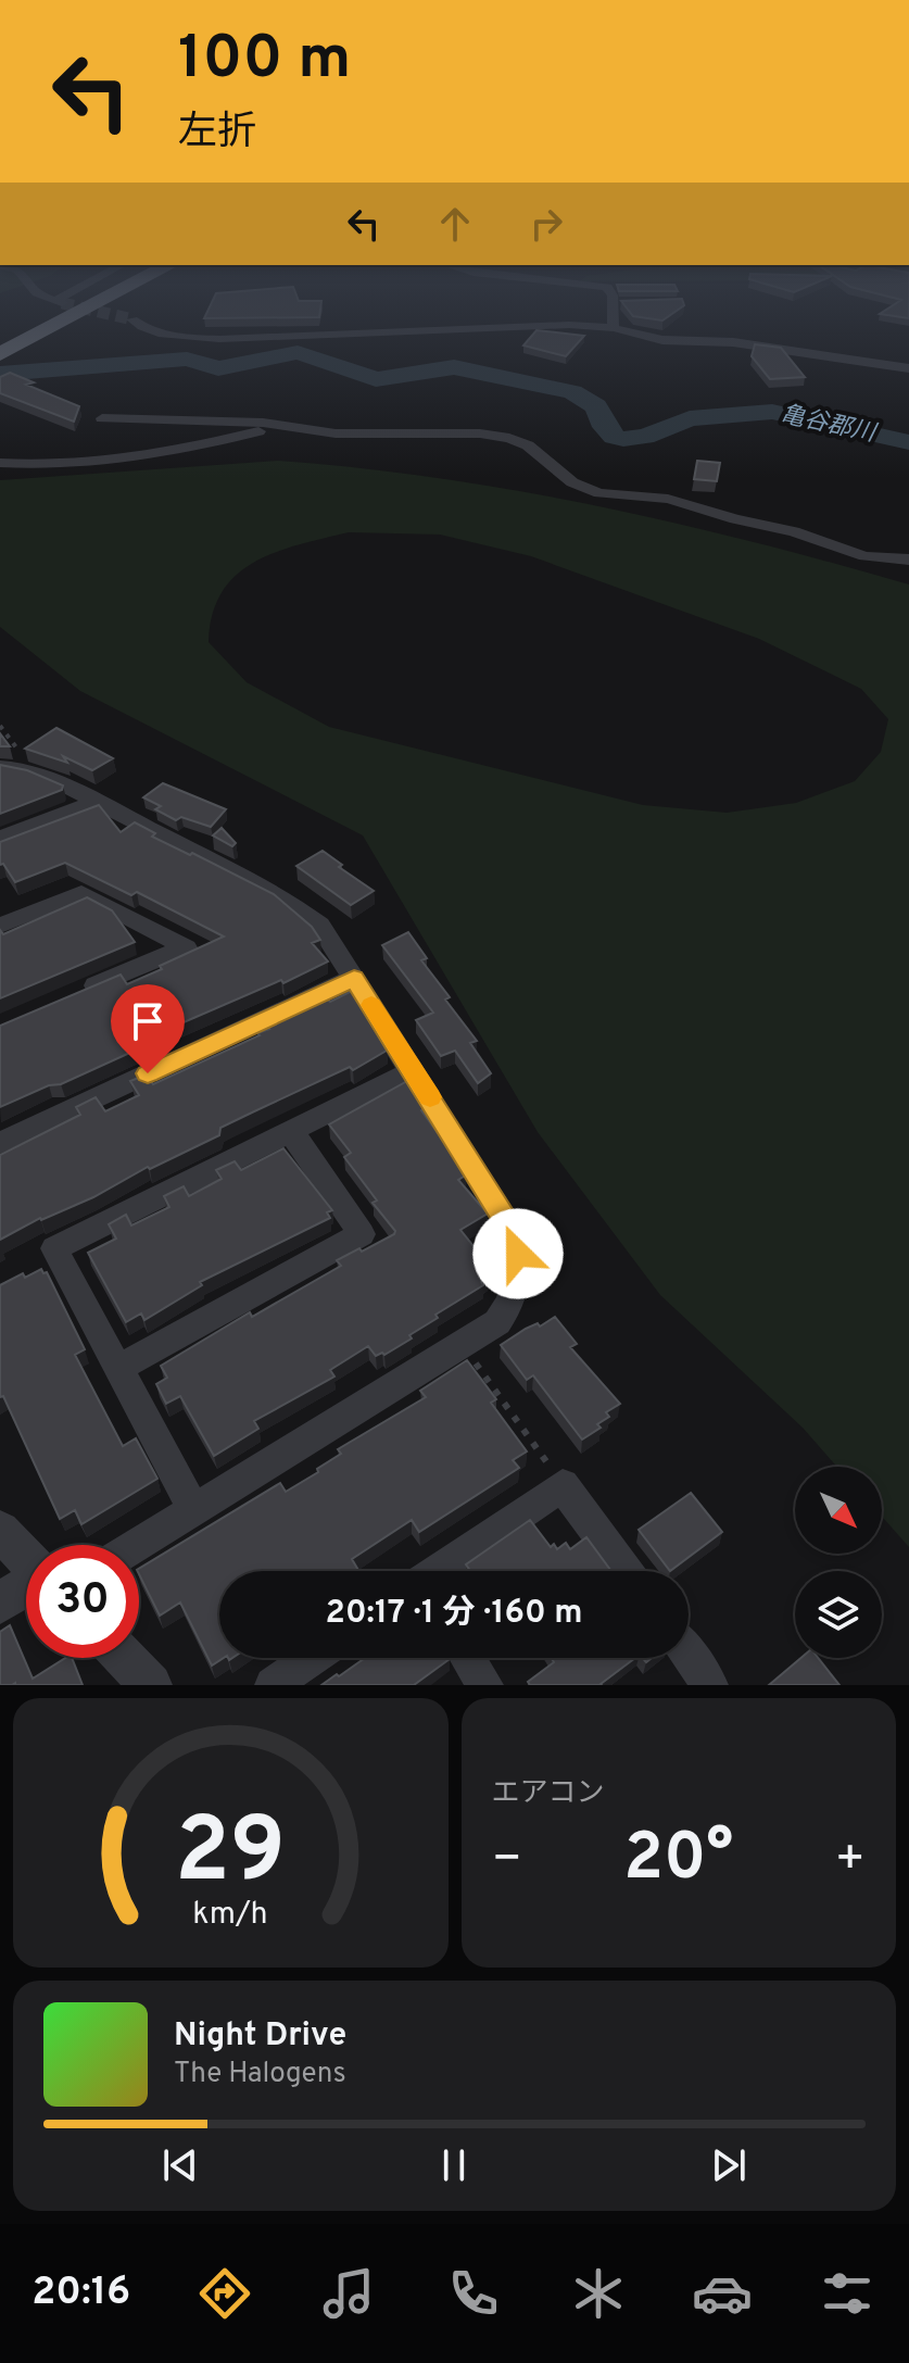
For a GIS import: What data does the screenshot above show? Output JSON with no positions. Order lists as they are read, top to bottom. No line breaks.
{"water":["亀谷郡川"],"north":"bottom right","page":{"turn":["100 m","左折"],"limit":"30","trip":"20:17 · 1 分 · 160 m","tile":"エアコン","heat":["−","20°","+"],"song":["Night Drive","The Halogens"],"tabs":"20:16","gauge":["29","km/h"]}}
